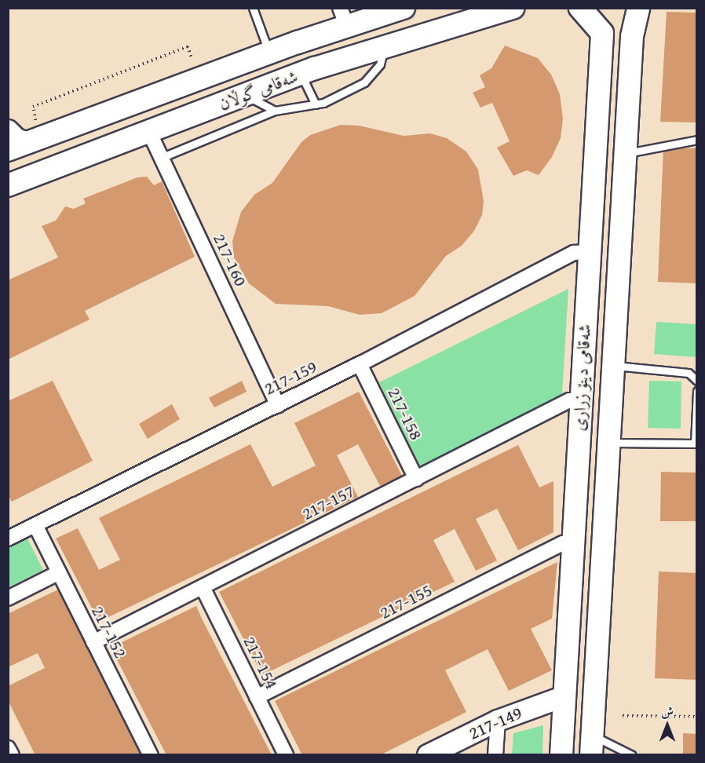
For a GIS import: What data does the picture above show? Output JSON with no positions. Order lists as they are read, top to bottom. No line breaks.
{"streets":{"main road":["شەقامی گوڵان","شەقامی دینۆ زراری"],"street":["217-160","217-159","217-158","217-157","217-155","217-152","217-154","217-149"]},"crossings":[["شەقامی گوڵان","217-160"],["217-160","217-159"],["217-159","شەقامی دینۆ زراری"],["217-159","217-158"],["217-159","217-152"],["شەقامی دینۆ زراری","217-157"],["شەقامی دینۆ زراری","217-155"],["شەقامی دینۆ زراری","217-149"],["217-158","217-157"],["217-157","217-152"],["217-157","217-154"],["217-155","217-154"]],"north":"top"}
